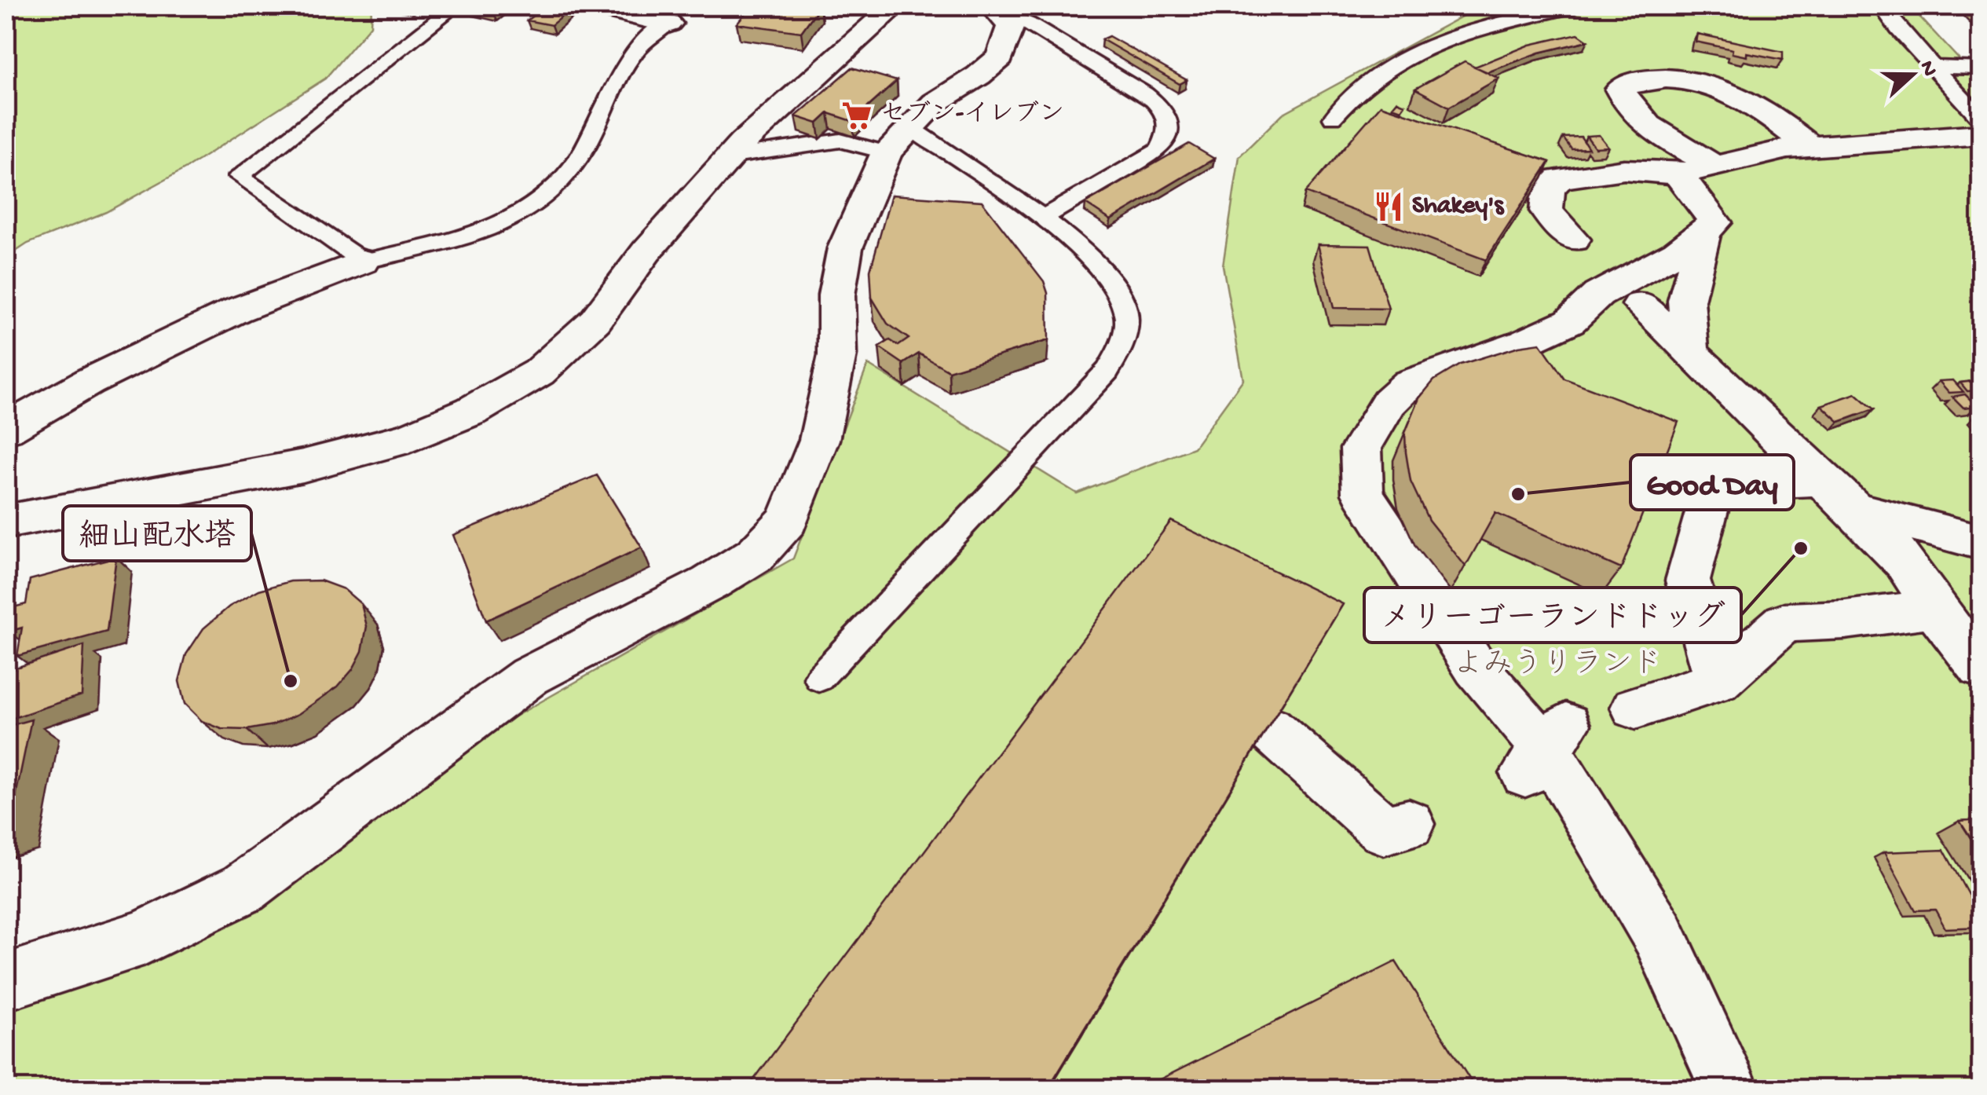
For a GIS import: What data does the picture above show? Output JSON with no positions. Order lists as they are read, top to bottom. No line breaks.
{"parks":["よみうりランド"],"places":{"supermarket":["セブン-イレブン"],"restaurant":["Shakey's"],"other":["Good Day","メリーゴーランドドッグ","細山配水塔"]},"north":"right"}
